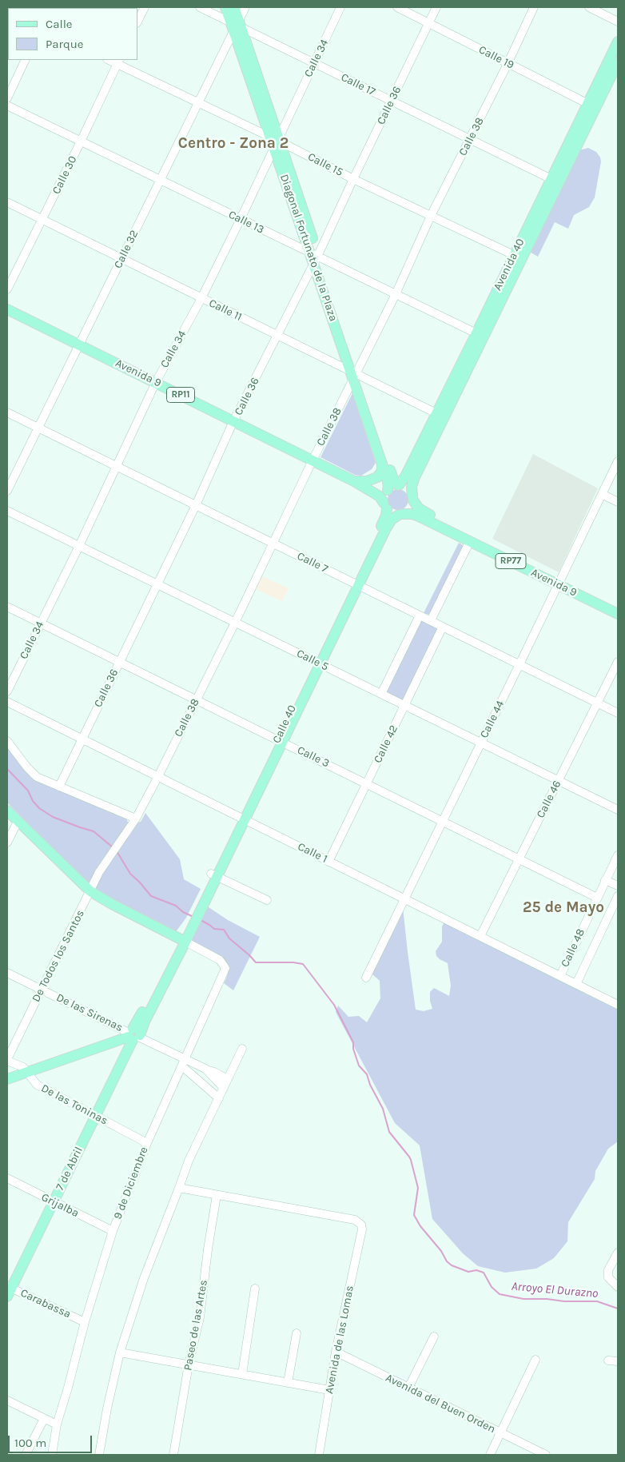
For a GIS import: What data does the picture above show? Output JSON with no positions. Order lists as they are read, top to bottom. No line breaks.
{"streets":{"main road":["Diagonal Fortunato de la Plaza","Avenida 40","Avenida 9","RP11","RP77","Calle 40","7 de Abril"],"street":["Calle 19","Calle 34","Calle 17","Calle 36","Calle 38","Calle 15","Calle 30","Calle 13","Calle 32","Calle 11","Calle 7","Calle 5","Calle 44","Calle 42","Calle 3","Calle 46","Calle 1","Calle 48","De Todos los Santos","De las Sirenas","De las Toninas","9 de Diciembre","Grijalba","Carabassa","Paseo de las Artes","Avenida de las Lomas","Avenida del Buen Orden"]},"crossings":[["Calle 19","Calle 36"],["Calle 19","Calle 38"],["Calle 19","Avenida 40"],["Calle 34","Calle 17"],["Calle 34","Calle 15"],["Calle 34","Calle 13"],["Calle 34","Diagonal Fortunato de la Plaza"],["Calle 34","Calle 11"],["Calle 34","Avenida 9"],["Calle 34","Calle 7"],["Calle 34","Calle 5"],["Calle 34","Calle 3"],["Calle 17","Calle 36"],["Calle 17","Calle 38"],["Calle 17","Diagonal Fortunato de la Plaza"],["Calle 17","Calle 32"],["Calle 17","Avenida 40"],["Calle 36","Calle 15"],["Calle 36","Calle 13"],["Calle 36","Diagonal Fortunato de la Plaza"],["Calle 36","Calle 11"],["Calle 36","Avenida 9"],["Calle 36","Calle 7"],["Calle 36","Calle 5"],["Calle 36","Calle 3"],["Calle 36","Calle 1"],["Calle 38","Calle 15"],["Calle 38","Calle 13"],["Calle 38","Diagonal Fortunato de la Plaza"],["Calle 38","Calle 11"],["Calle 38","Avenida 9"],["Calle 38","Calle 7"],["Calle 38","Calle 5"],["Calle 38","Calle 3"],["Calle 38","Calle 1"],["Calle 38","De Todos los Santos"],["Calle 15","Calle 30"],["Calle 15","Diagonal Fortunato de la Plaza"],["Calle 15","Calle 32"],["Calle 15","Avenida 40"],["Calle 30","Calle 13"],["Calle 30","Calle 11"],["Calle 13","Diagonal Fortunato de la Plaza"],["Calle 13","Calle 32"],["Calle 13","Avenida 40"],["Diagonal Fortunato de la Plaza","Calle 32"],["Diagonal Fortunato de la Plaza","Avenida 40"],["Diagonal Fortunato de la Plaza","Calle 11"],["Diagonal Fortunato de la Plaza","Avenida 9"],["Diagonal Fortunato de la Plaza","RP11"],["Diagonal Fortunato de la Plaza","Calle 40"],["Calle 32","Calle 11"],["Calle 32","Avenida 9"],["Calle 32","Calle 7"],["Avenida 40","Calle 11"],["Avenida 40","Avenida 9"],["Avenida 40","RP11"],["Avenida 40","Calle 40"],["Avenida 9","RP11"],["Avenida 9","Calle 44"],["Avenida 9","Calle 40"],["RP11","Calle 40"],["Calle 7","Calle 44"],["Calle 7","Calle 40"],["Calle 7","Calle 42"],["Calle 7","Calle 46"],["Calle 5","Calle 44"],["Calle 5","Calle 40"],["Calle 5","Calle 42"],["Calle 5","Calle 46"],["Calle 44","Calle 3"],["Calle 44","Calle 1"],["Calle 40","Calle 3"],["Calle 40","Calle 1"],["Calle 40","7 de Abril"],["Calle 42","Calle 3"],["Calle 42","Calle 1"],["Calle 3","Calle 46"],["Calle 3","Calle 48"],["Calle 46","Calle 1"],["Calle 1","Calle 48"],["De Todos los Santos","De las Sirenas"],["De Todos los Santos","De las Toninas"],["De las Sirenas","7 de Abril"],["De las Sirenas","9 de Diciembre"],["De las Toninas","7 de Abril"],["De las Toninas","9 de Diciembre"],["7 de Abril","9 de Diciembre"],["7 de Abril","Grijalba"],["7 de Abril","Carabassa"],["9 de Diciembre","Grijalba"],["9 de Diciembre","Carabassa"],["Paseo de las Artes","Avenida de las Lomas"],["Avenida de las Lomas","Avenida del Buen Orden"]],"districts":["Centro - Zona 2","25 de Mayo"],"water":["Arroyo El Durazno"],"legend":["Calle","Parque"],"scale_bar":"100 m"}
